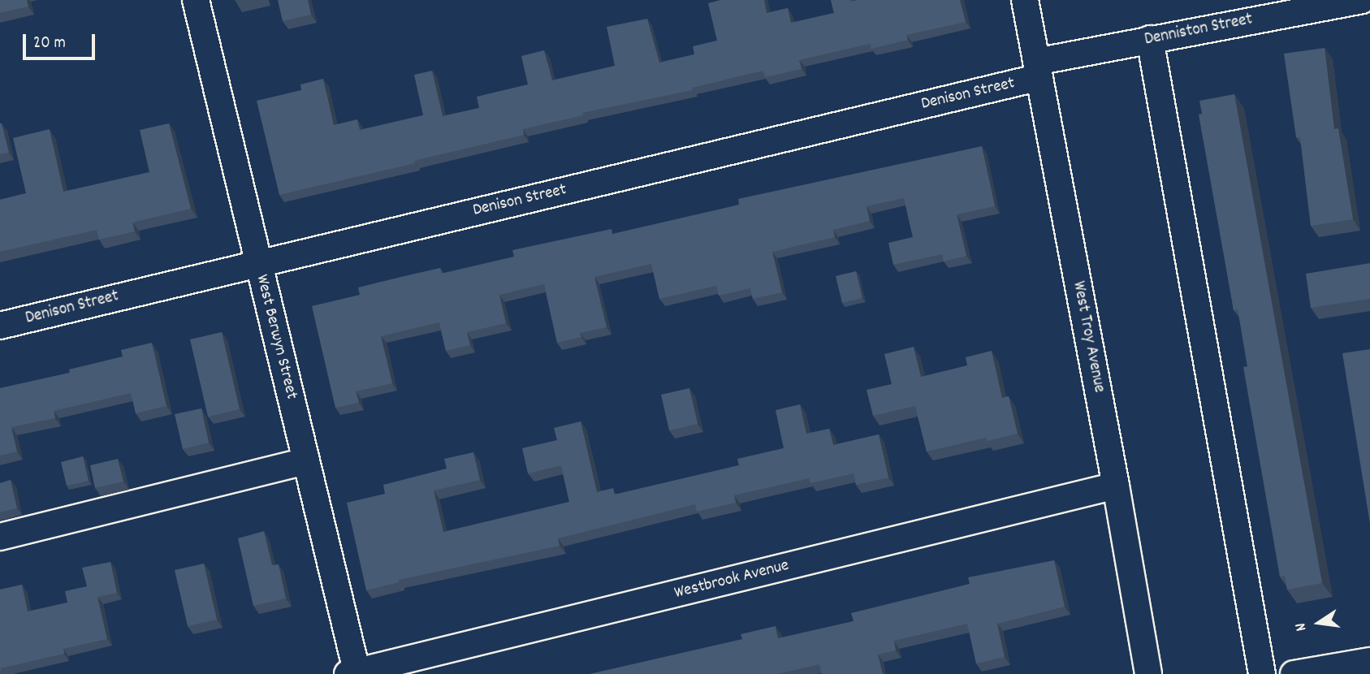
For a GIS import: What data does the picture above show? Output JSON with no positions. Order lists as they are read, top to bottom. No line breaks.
{"streets":{"street":["Denniston Street","Denison Street","West Berwyn Street","West Troy Avenue","Westbrook Avenue"]},"crossings":[["Denniston Street","Denison Street"],["Denniston Street","West Troy Avenue"],["Denison Street","West Berwyn Street"],["Denison Street","West Troy Avenue"],["West Berwyn Street","Westbrook Avenue"],["West Troy Avenue","Westbrook Avenue"]],"scale_bar":"20 m","north":"left"}
